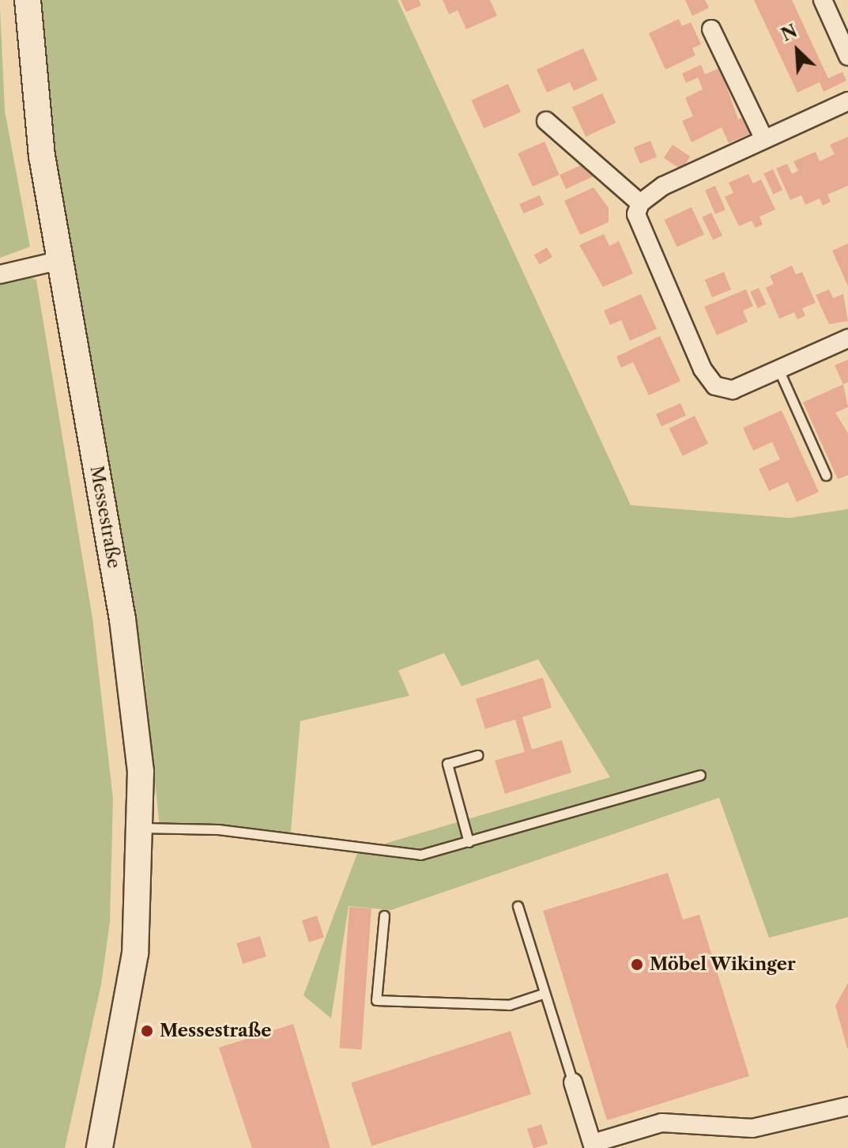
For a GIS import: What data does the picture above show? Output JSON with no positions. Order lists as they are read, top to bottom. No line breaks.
{"streets":{"main road":["Messestraße"]},"places":["Möbel Wikinger","Messestraße"],"north":"top left"}
